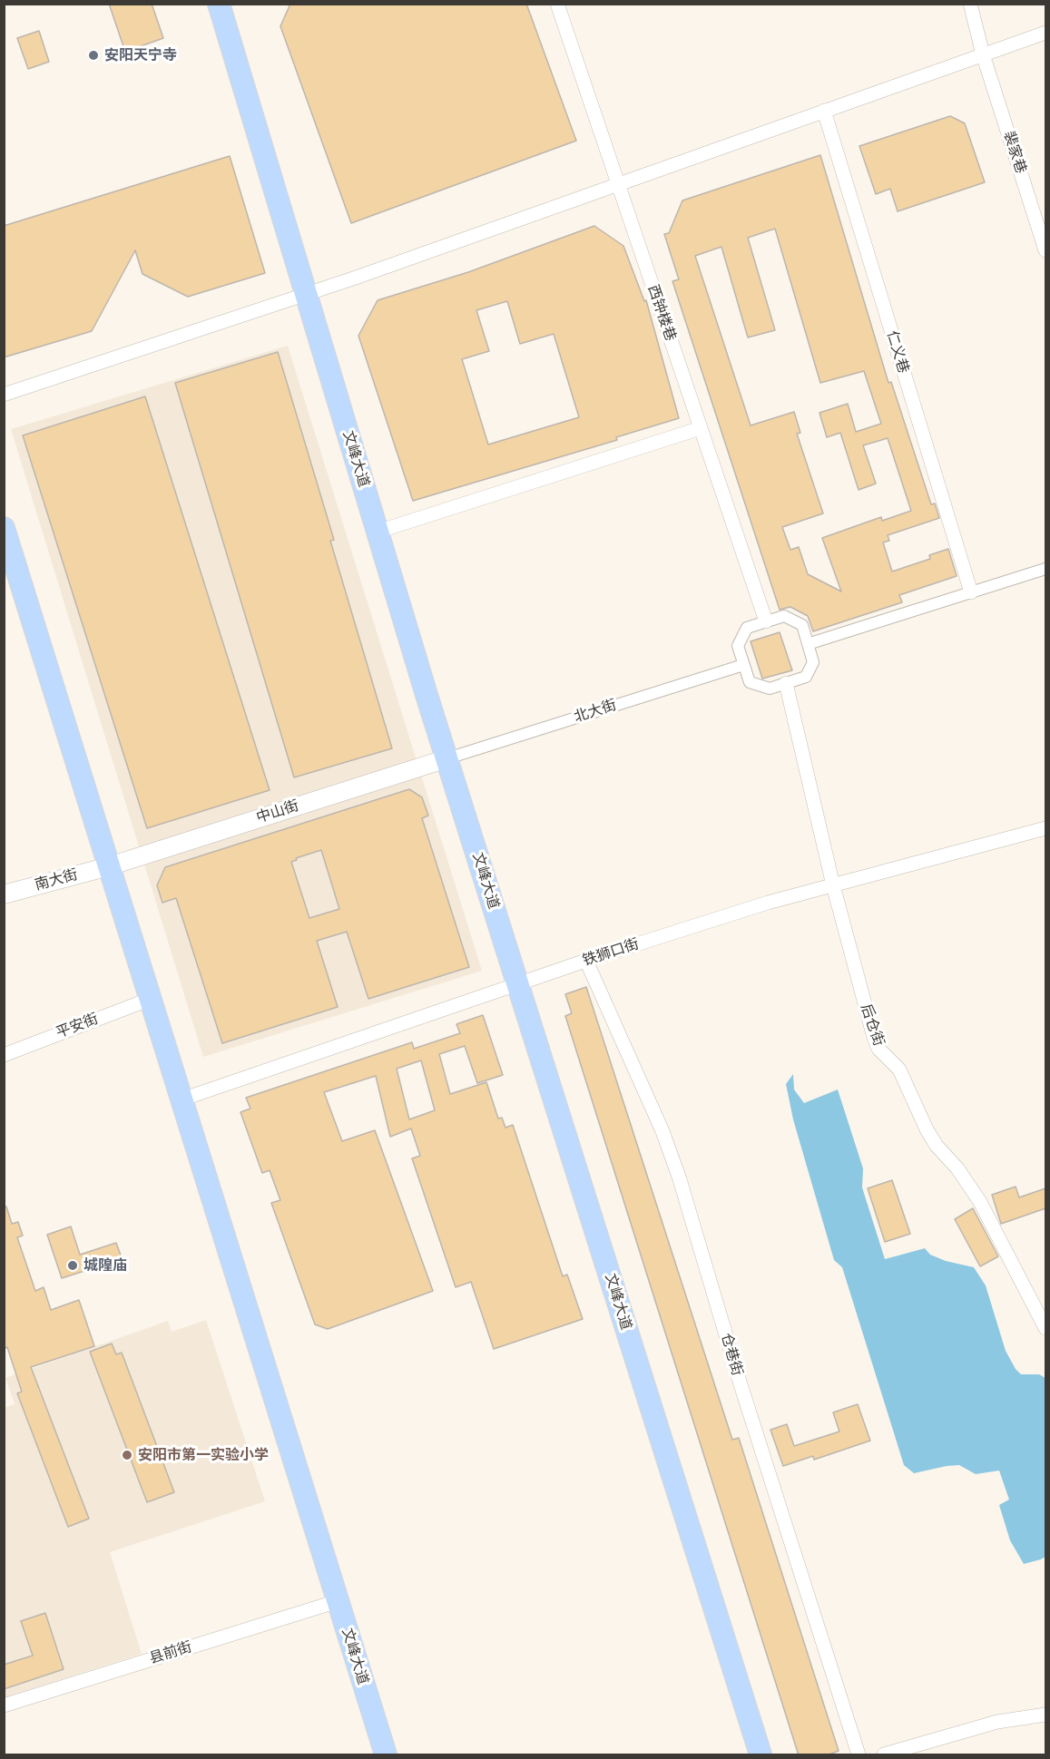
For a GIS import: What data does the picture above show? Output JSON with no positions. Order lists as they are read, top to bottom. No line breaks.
{"streets":{"main road":["文峰大道"],"street":["裴家巷","西钟楼巷","仁义巷","北大街","中山街","南大街","铁狮口街","后仓街","平安街","仓巷街","县前街"]},"crossings":[["西钟楼巷","北大街"],["西钟楼巷","后仓街"],["文峰大道","北大街"],["文峰大道","中山街"],["文峰大道","南大街"],["文峰大道","铁狮口街"],["文峰大道","平安街"],["文峰大道","县前街"],["北大街","中山街"],["北大街","后仓街"],["中山街","南大街"],["铁狮口街","后仓街"],["铁狮口街","仓巷街"]],"places":["安阳天宁寺","城隍庙","安阳市第一实验小学"]}
